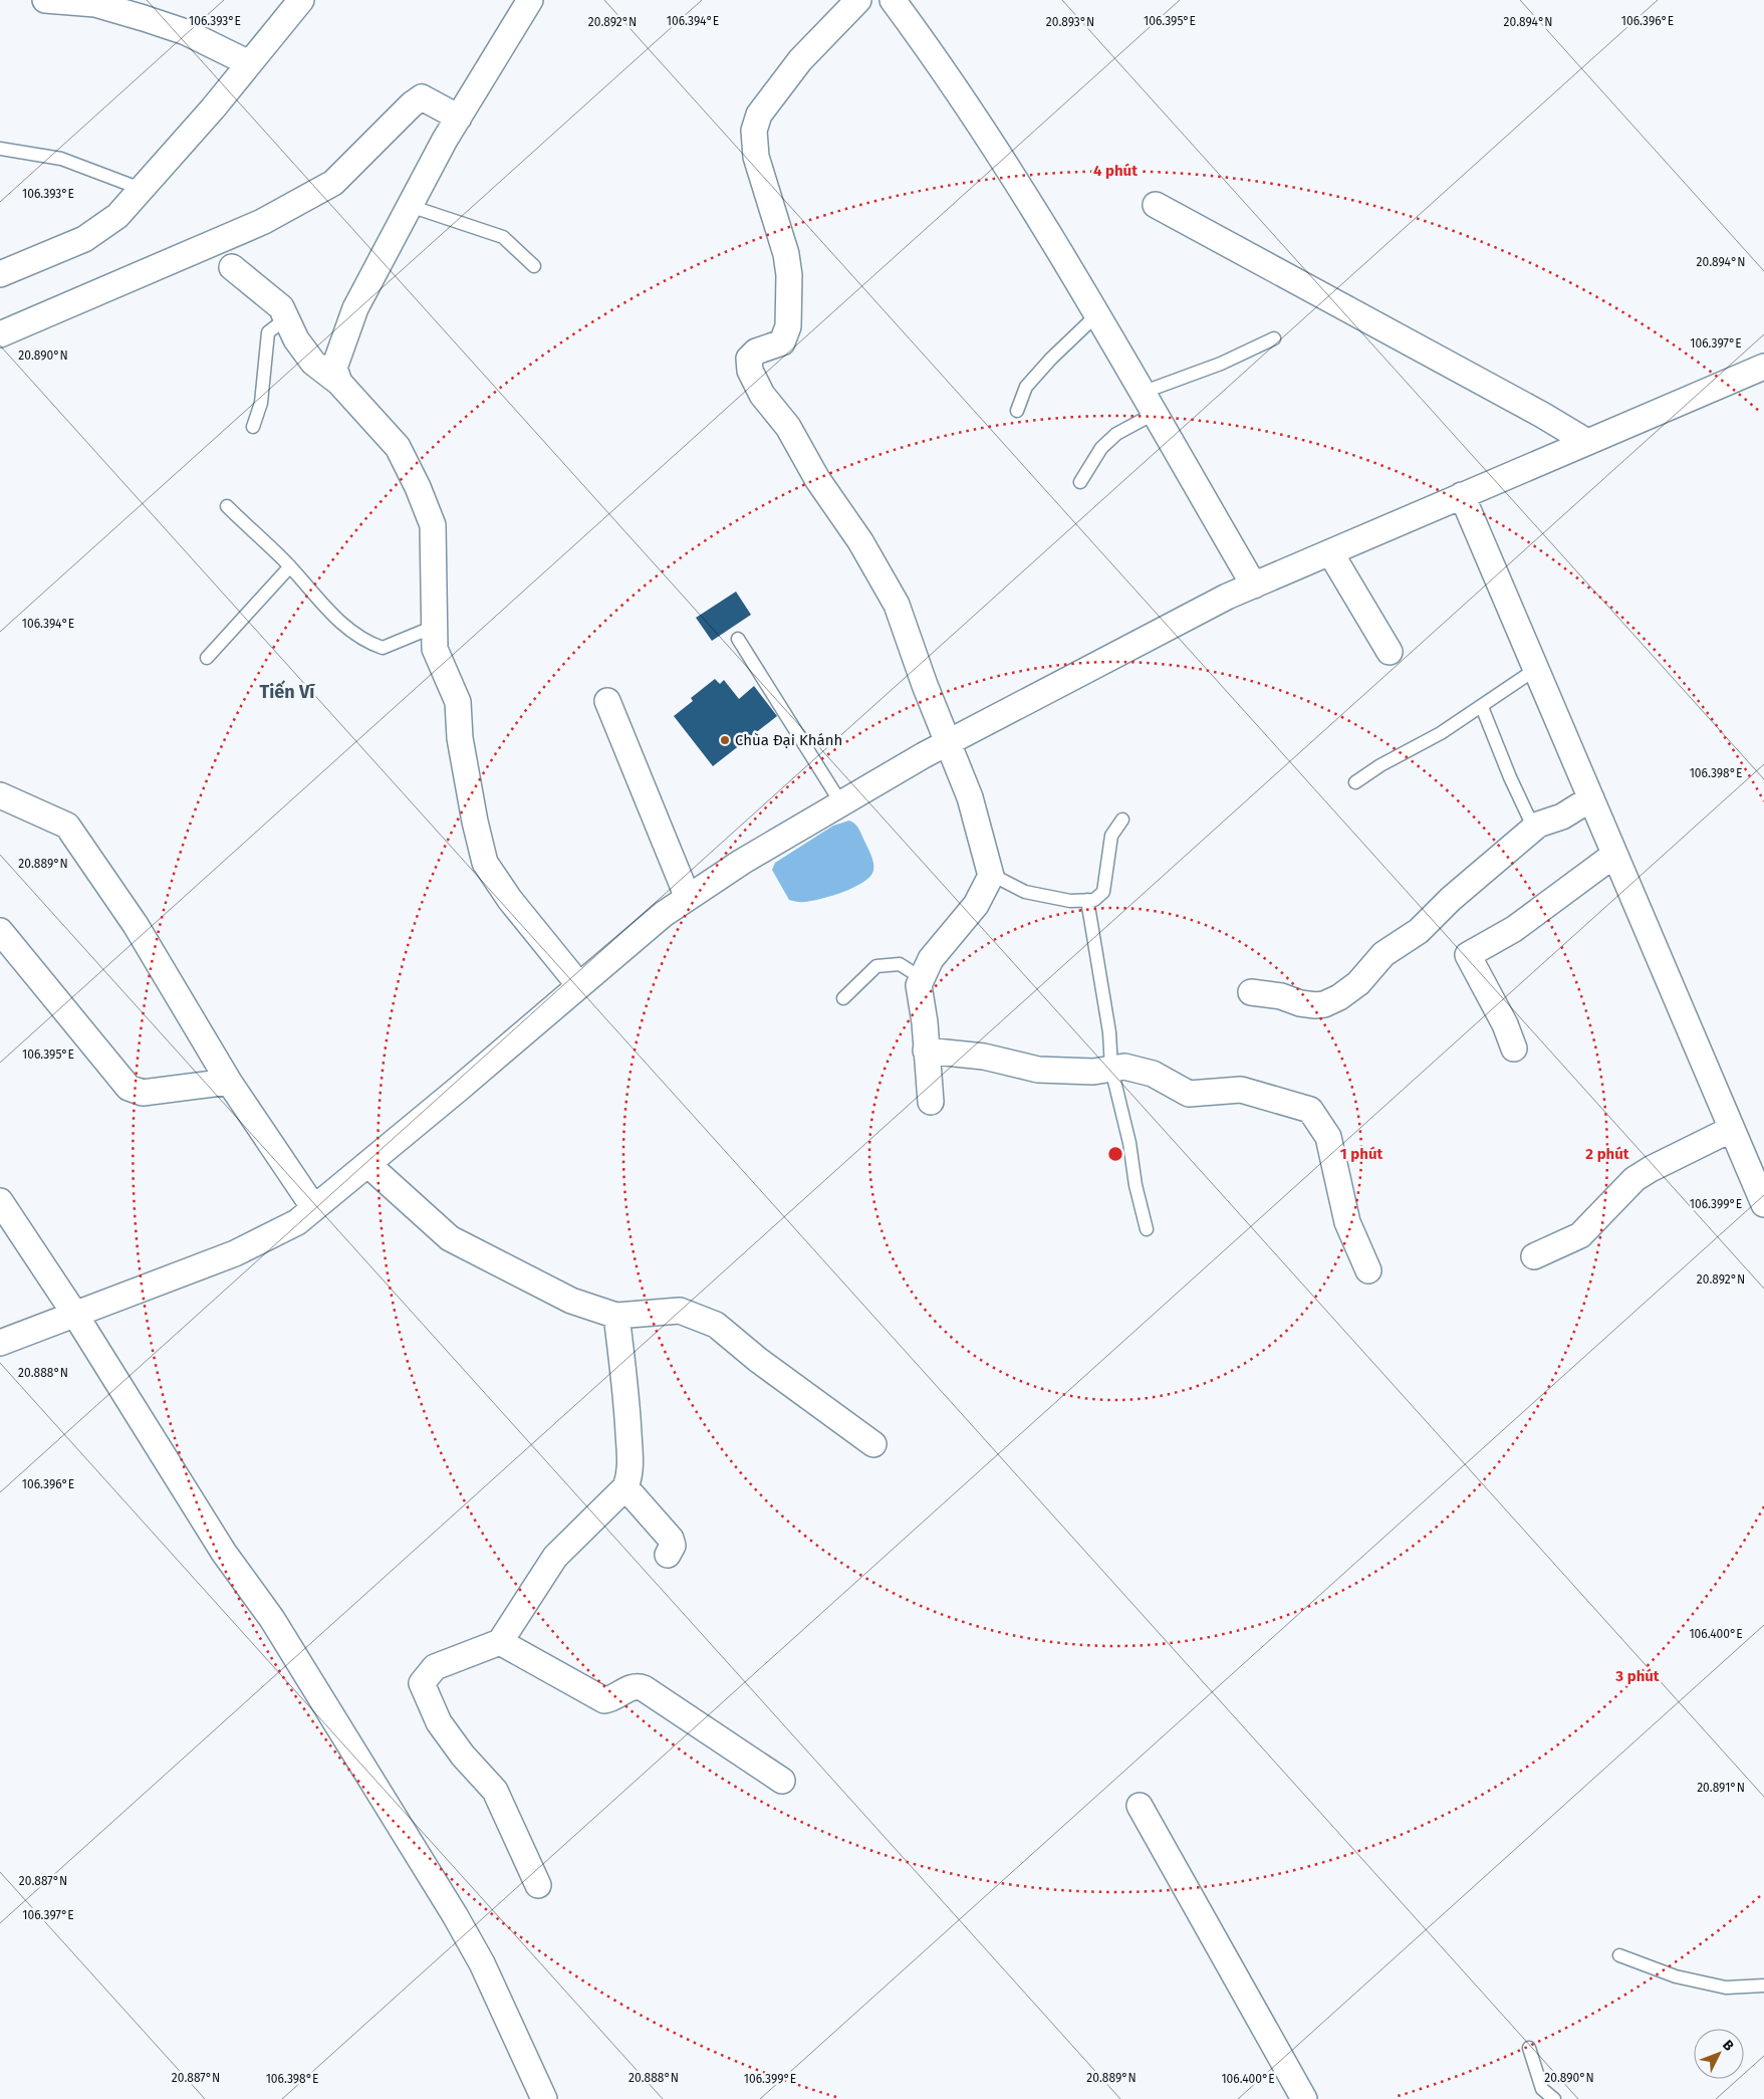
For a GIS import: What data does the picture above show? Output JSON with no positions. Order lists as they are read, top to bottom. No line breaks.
{"districts":["Tiến Vĩ"],"places":["Chùa Đại Khánh"],"north":"top right","coordinates":["106.395°E","106.393°E","106.394°E","106.396°E","20.892°N","20.893°N","20.894°N","106.397°E","20.890°N","106.398°E","20.889°N","106.399°E","20.888°N","106.400°E","20.891°N","20.887°N"],"rings":["4 phút","1 phút","2 phút","3 phút"]}
